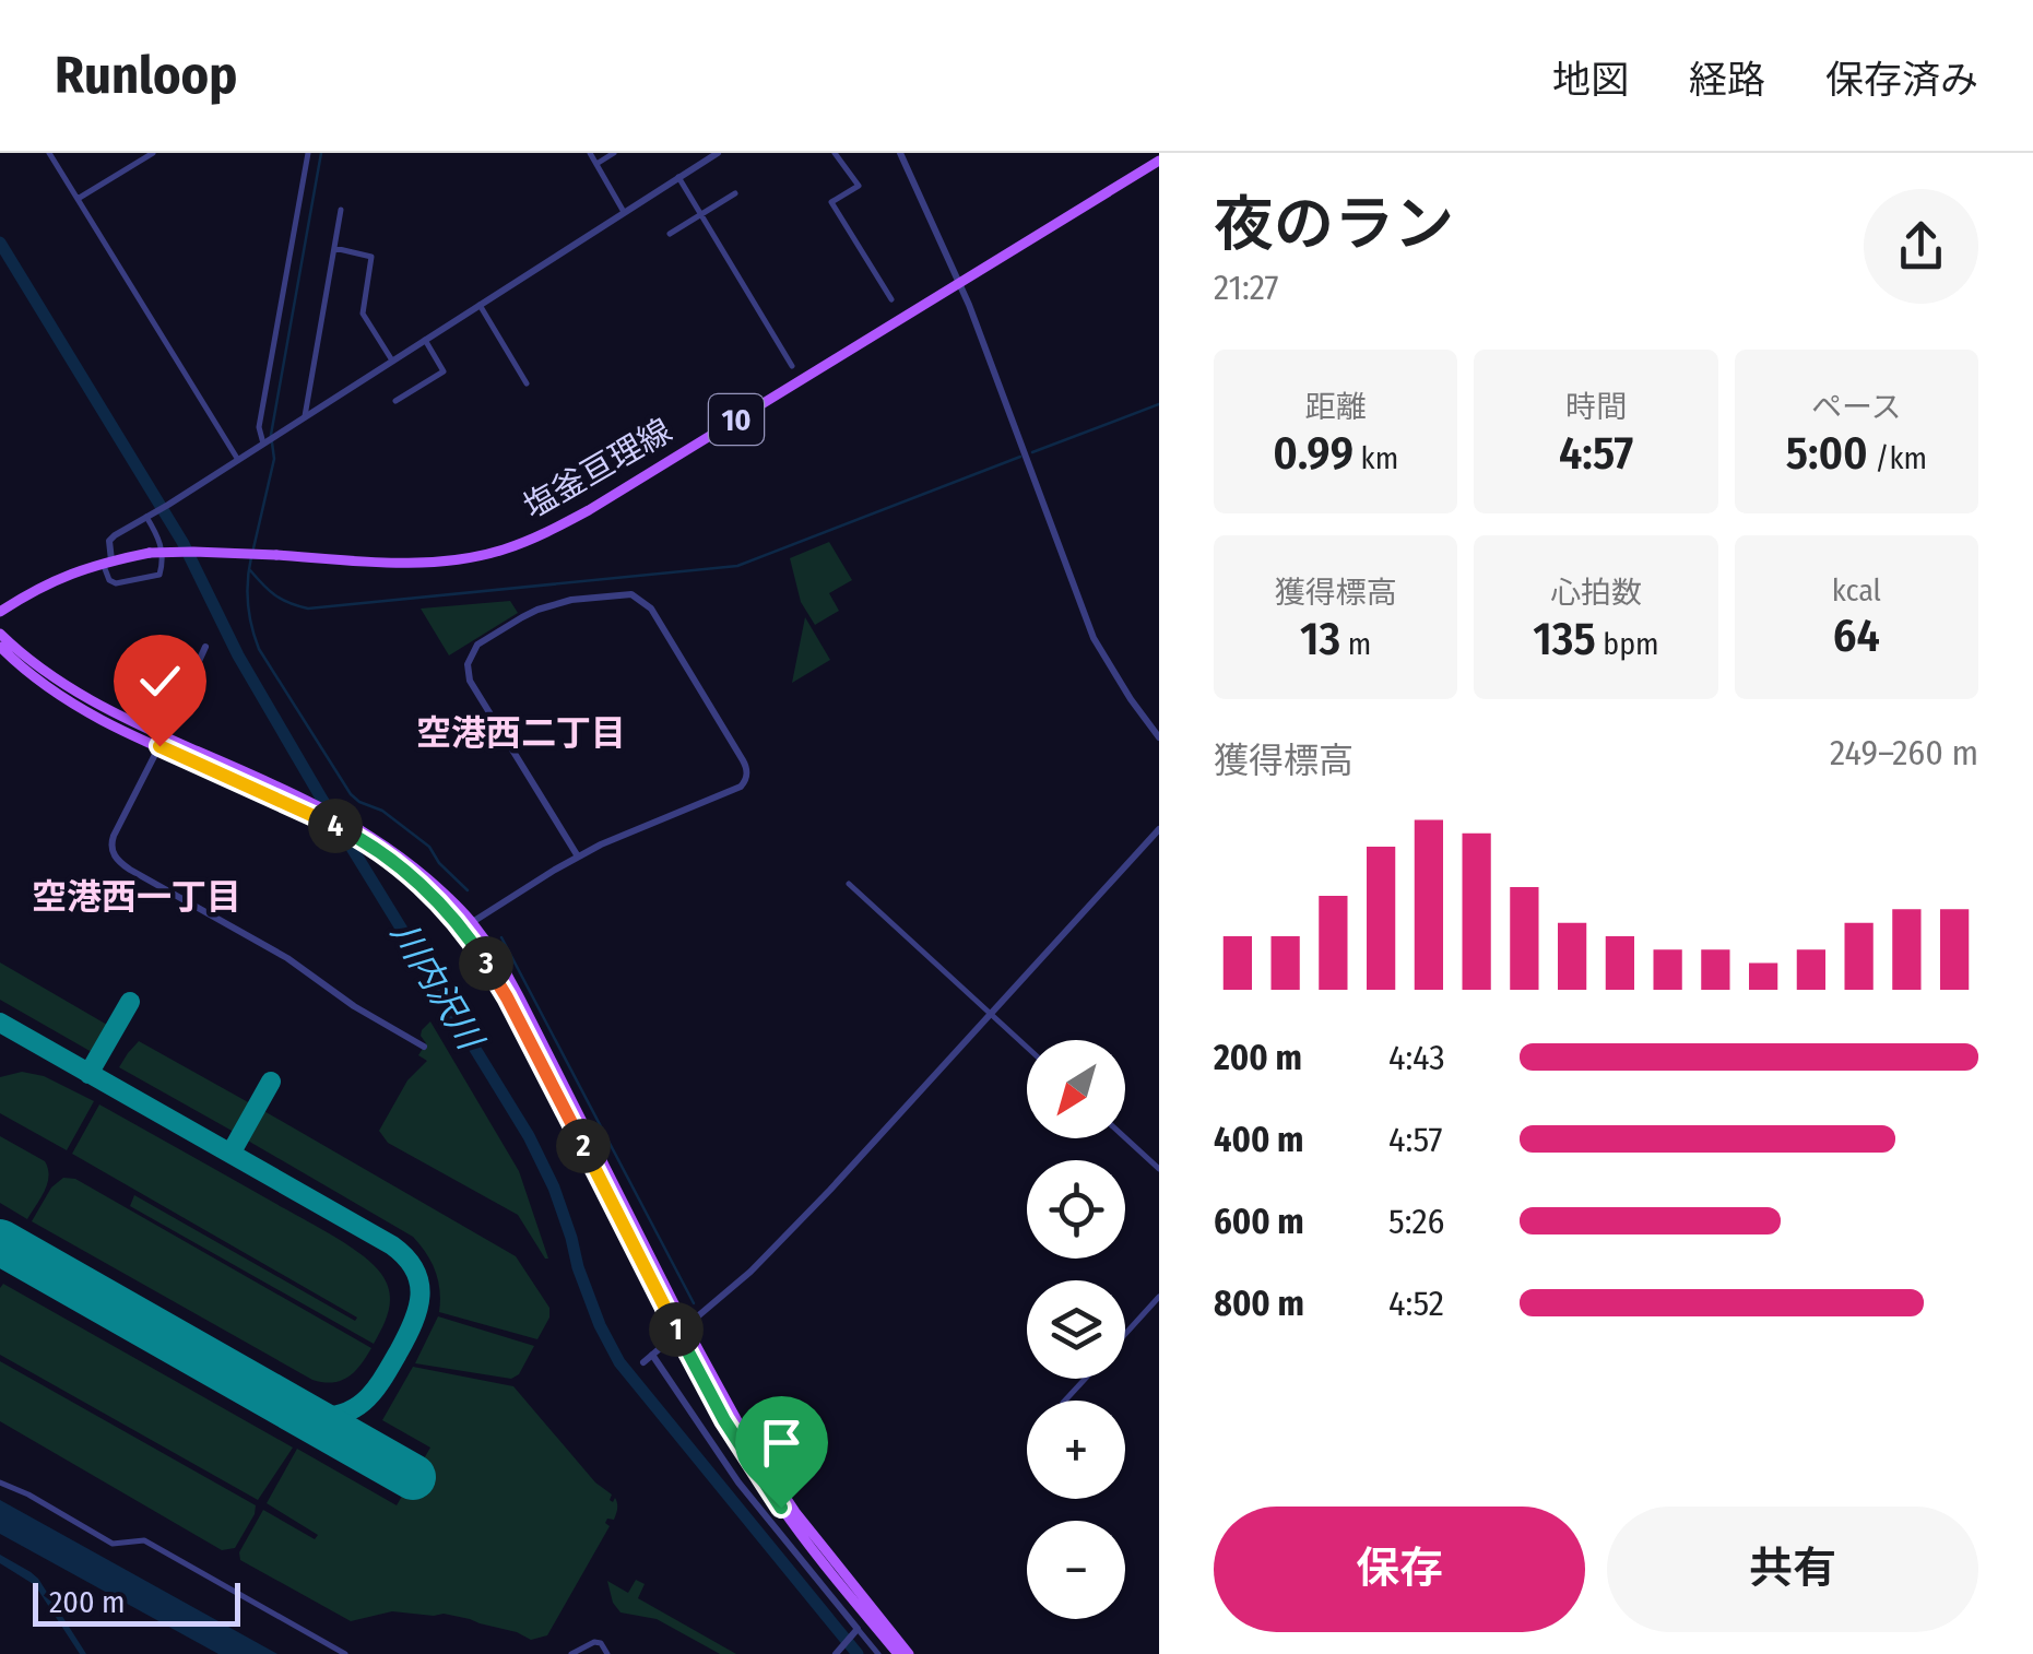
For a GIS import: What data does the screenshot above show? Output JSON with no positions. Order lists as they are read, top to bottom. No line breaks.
{"streets":{"main road":["10","塩釜亘理線"]},"districts":["空港西二丁目","空港西一丁目"],"water":["川内沢川"],"scale_bar":"200 m","north":"bottom left","page":{"header":"Runloop","nav":["地図","経路","保存済み"],"heading":["夜のラン","21:27"],"stats":[["距離","0.99 km"],["時間","4:57"],["ペース","5:00 /km"],["獲得標高","13 m"],["心拍数","135 bpm"],["kcal","64"]],"chart":["獲得標高","249–260 m"],"pins":["4","3","2","1"],"list":[{"name":"200 m","note":"4:43"},{"name":"400 m","note":"4:57"},{"name":"600 m","note":"5:26"},{"name":"800 m","note":"4:52"}],"map_buttons":["+","−"],"buttons":["保存","共有"],"scale":"200 m"}}
